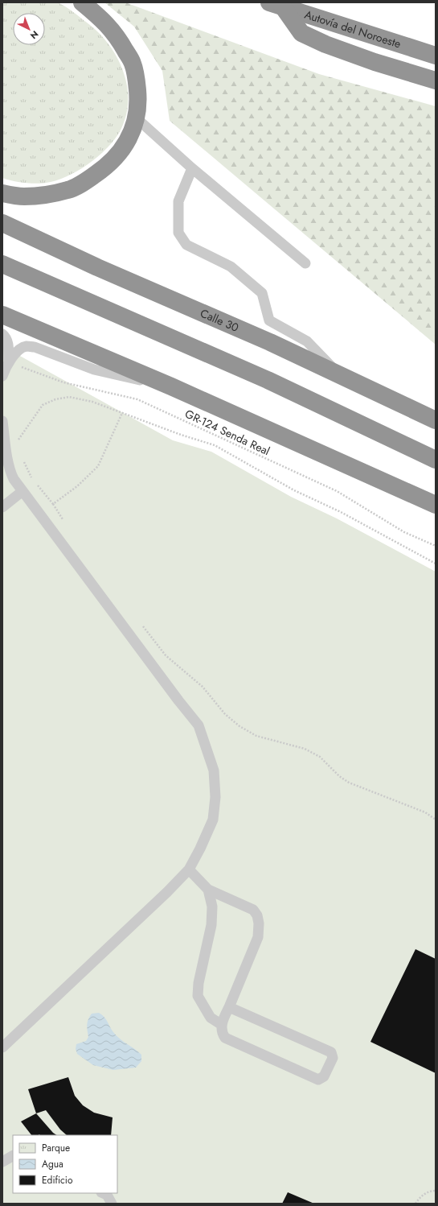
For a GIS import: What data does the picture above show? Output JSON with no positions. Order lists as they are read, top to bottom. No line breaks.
{"streets":{"highway":["Autovía del Noroeste","Calle 30"],"path":["GR-124 Senda Real"]},"legend":["Parque","Agua","Edificio"],"north":"bottom right"}
